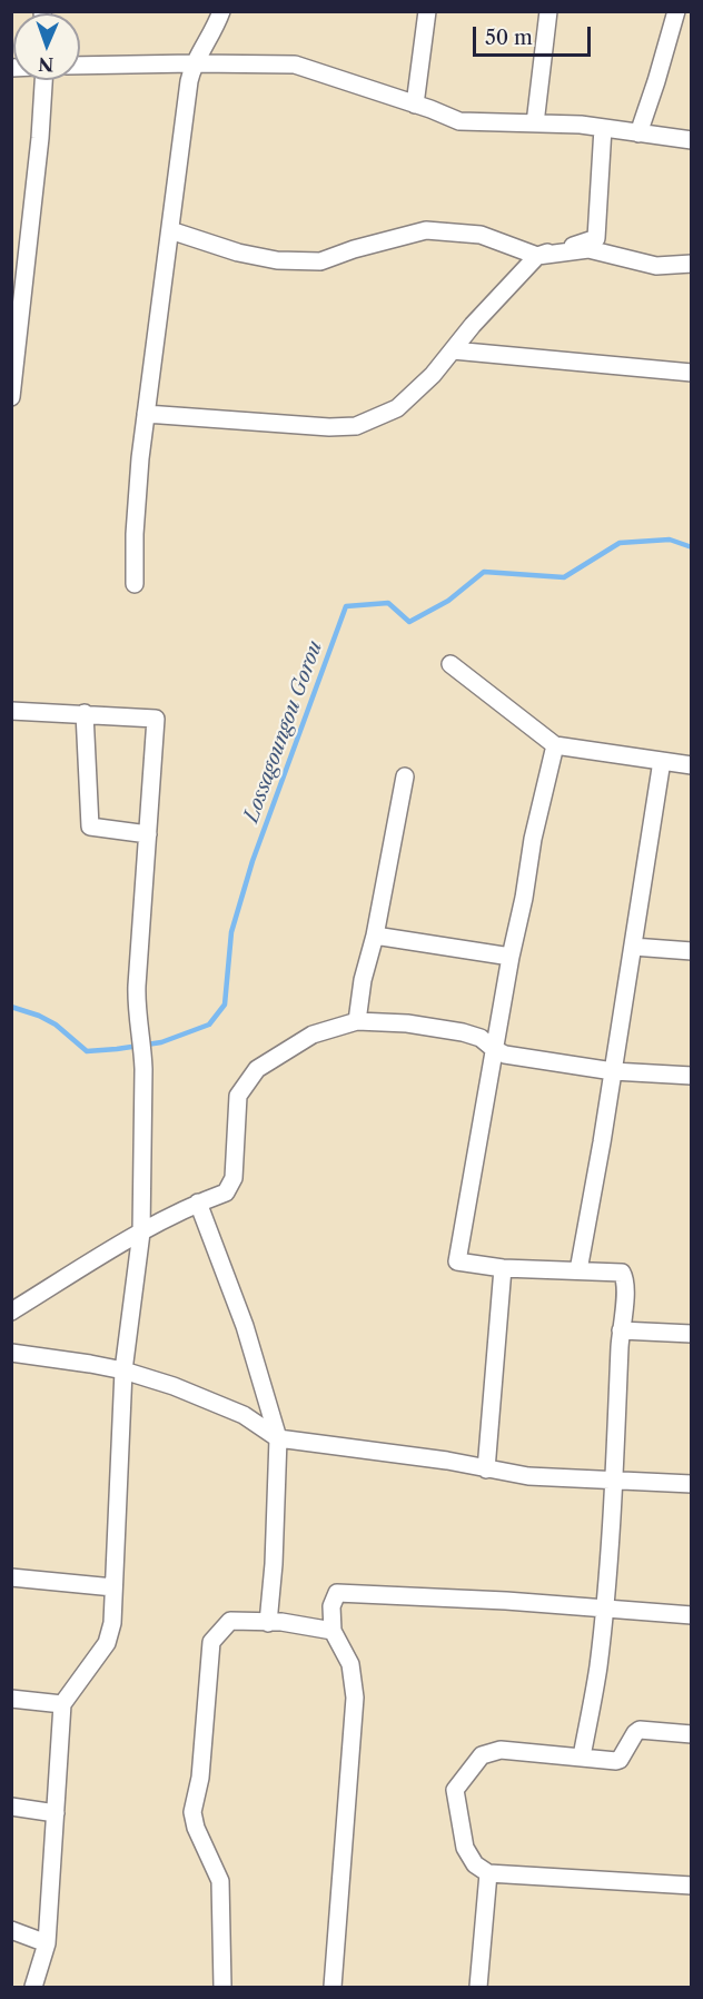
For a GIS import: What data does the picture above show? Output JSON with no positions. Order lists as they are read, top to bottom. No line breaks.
{"water":["Lossagoungou Gorou"],"scale_bar":"50 m","north":"bottom"}
